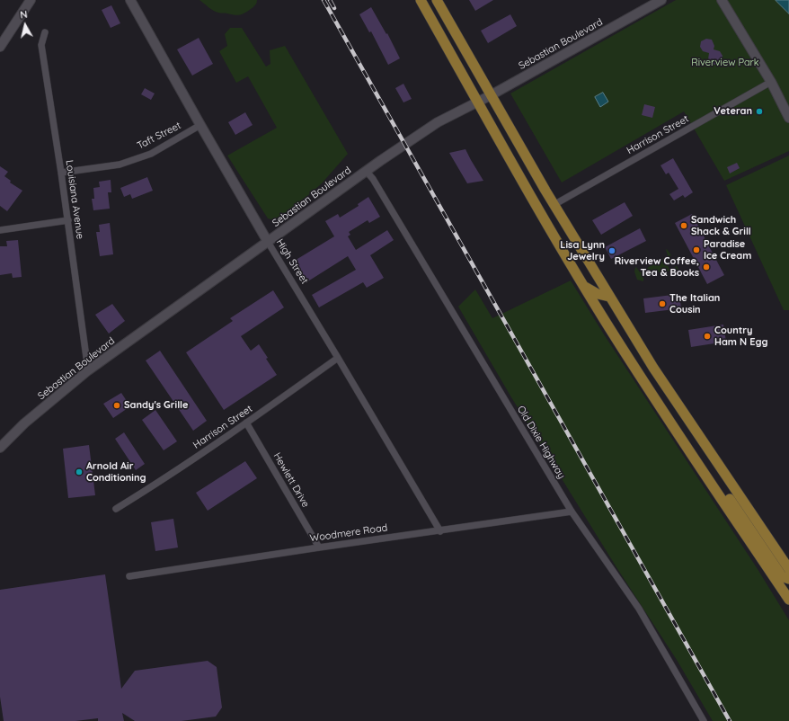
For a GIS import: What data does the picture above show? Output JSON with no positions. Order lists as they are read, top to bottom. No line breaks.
{"streets":{"main road":["Sebastian Boulevard","High Street"],"street":["Harrison Street","Taft Street","Louisiana Avenue","Old Dixie Highway","Hewlett Drive","Woodmere Road"]},"crossings":[["Sebastian Boulevard","Louisiana Avenue"],["Sebastian Boulevard","High Street"],["Sebastian Boulevard","Old Dixie Highway"],["Harrison Street","High Street"],["Harrison Street","Hewlett Drive"],["Taft Street","Louisiana Avenue"],["Taft Street","High Street"],["High Street","Woodmere Road"],["Old Dixie Highway","Woodmere Road"],["Hewlett Drive","Woodmere Road"]],"parks":["Riverview Park"],"places":["Veteran","Sandwich Shack & Grill","Paradise Ice Cream","Lisa Lynn Jewelry","Riverview Coffee, Tea & Books","The Italian Cousin","Country Ham N Egg","Sandy's Grille","Arnold Air Conditioning"],"north":"top"}
